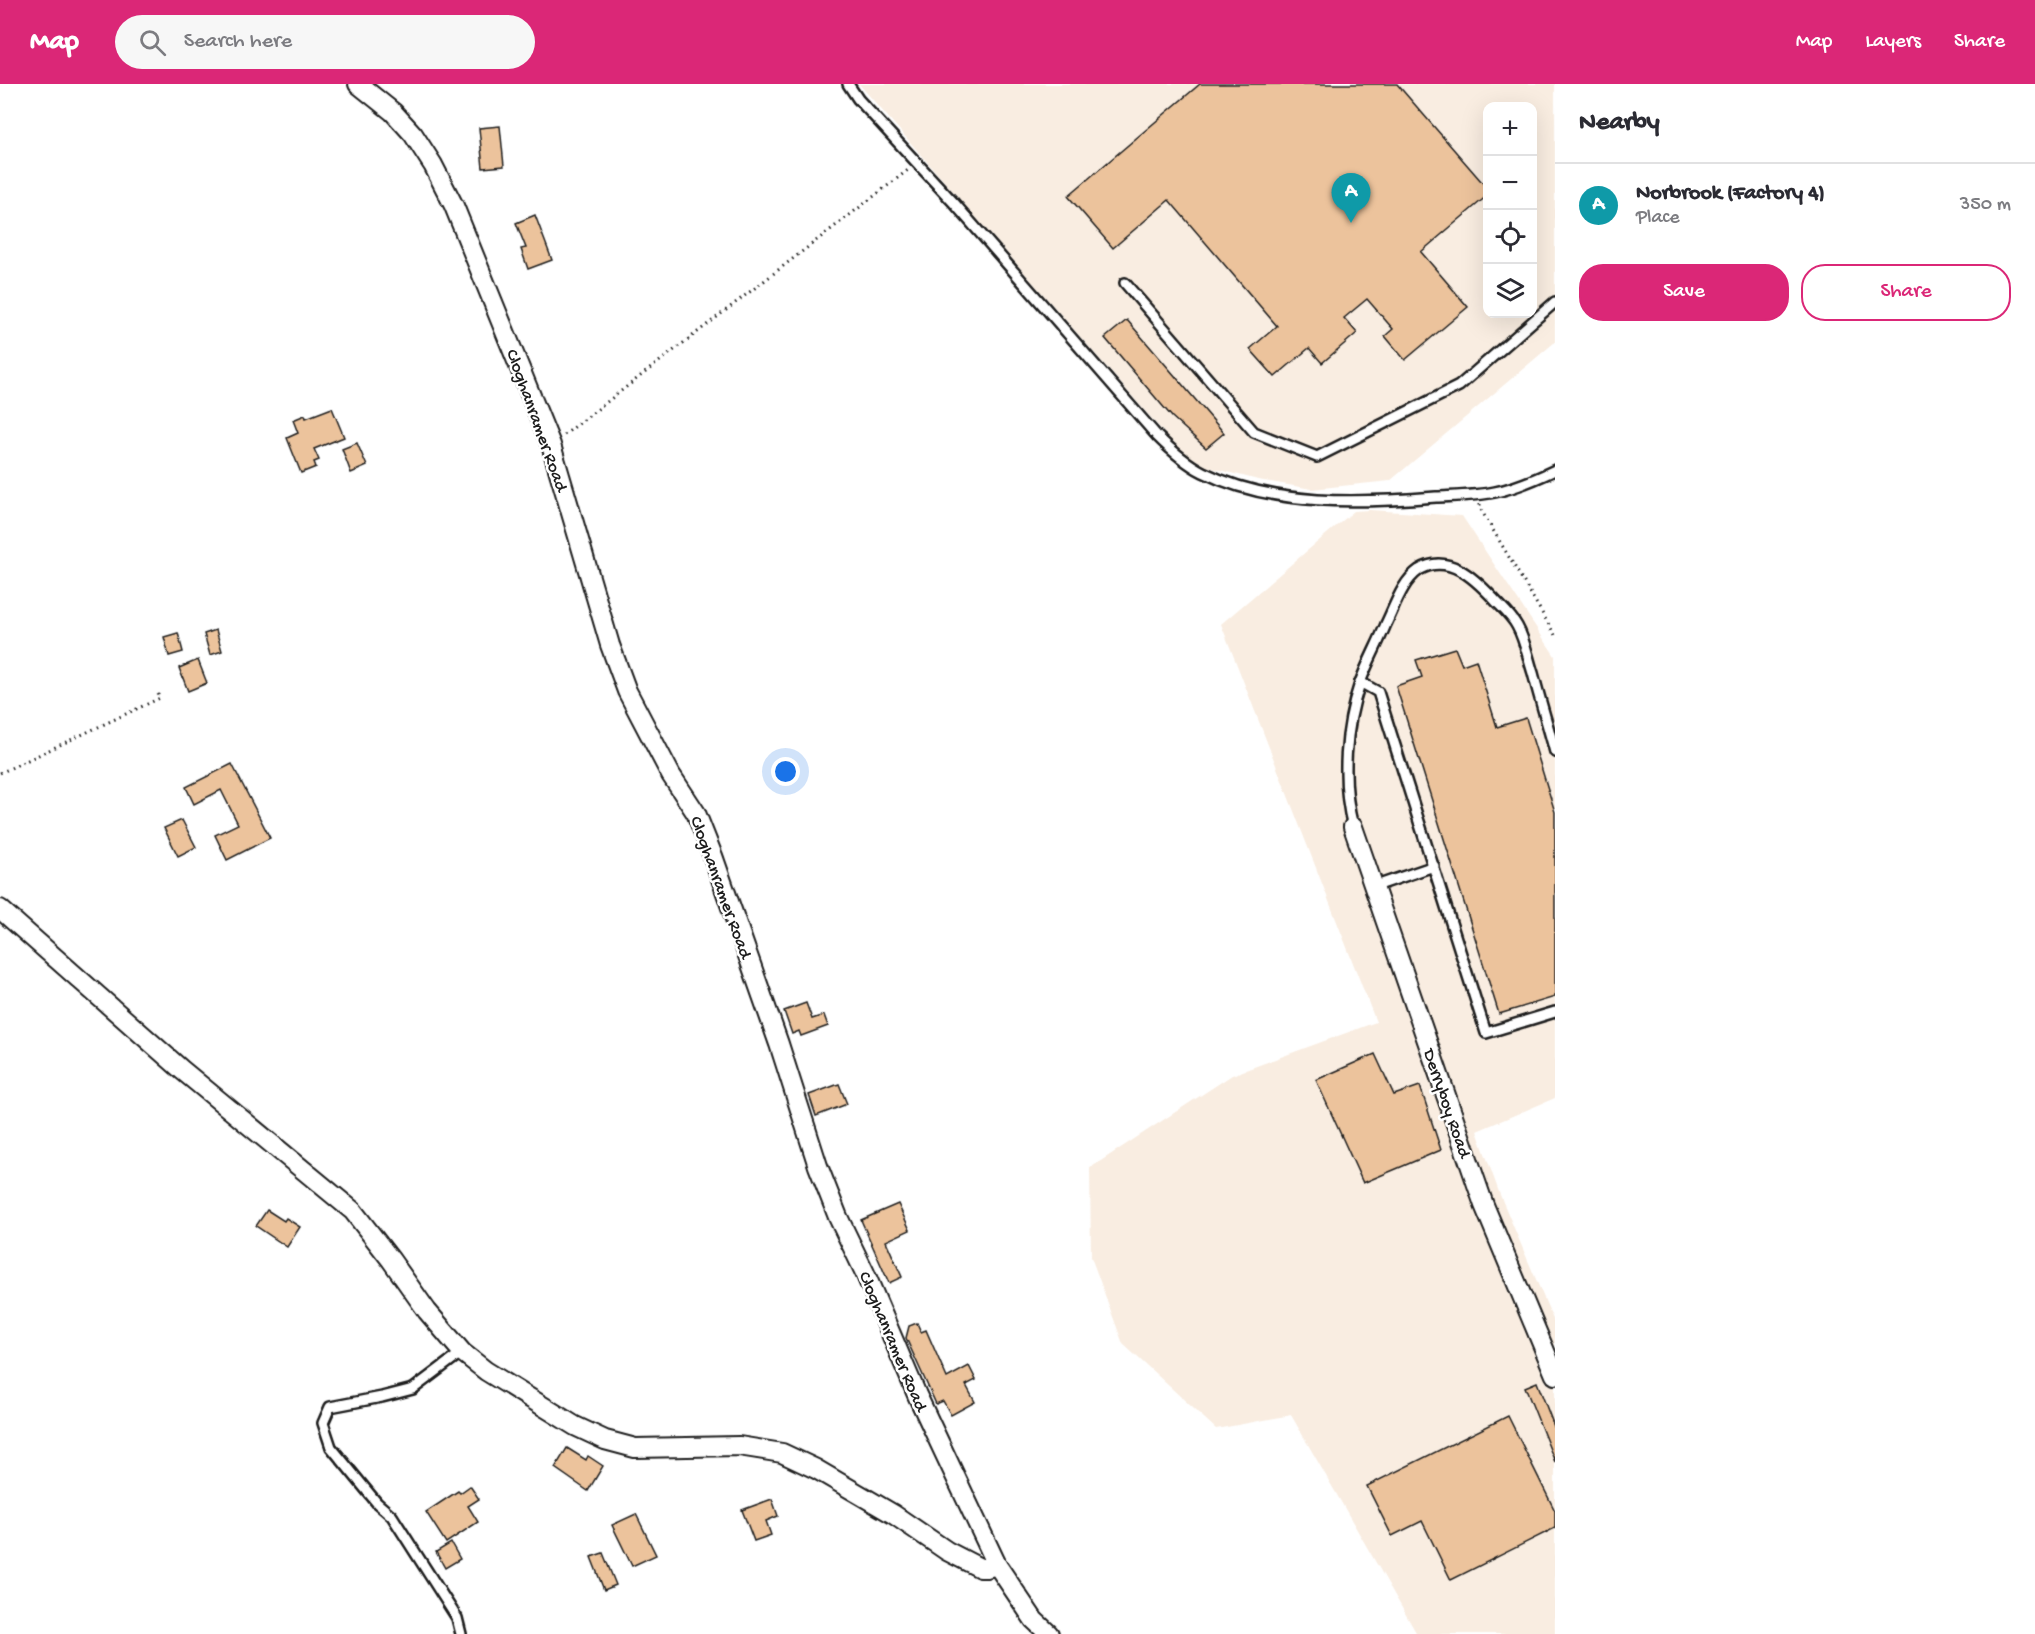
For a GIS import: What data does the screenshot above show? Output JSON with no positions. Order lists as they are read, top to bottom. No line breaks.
{"streets":{"street":["Cloghanramer Road","Derryboy Road"]},"page":{"header":"Map","search":"Search here","nav":["Map","Layers","Share"],"heading":"Nearby","map_buttons":["+","−"],"list":[{"mark":"A","name":"Norbrook (Factory 4)","note":"Place","value":"350 m"}],"pins":"A","buttons":["Save","Share"]}}
